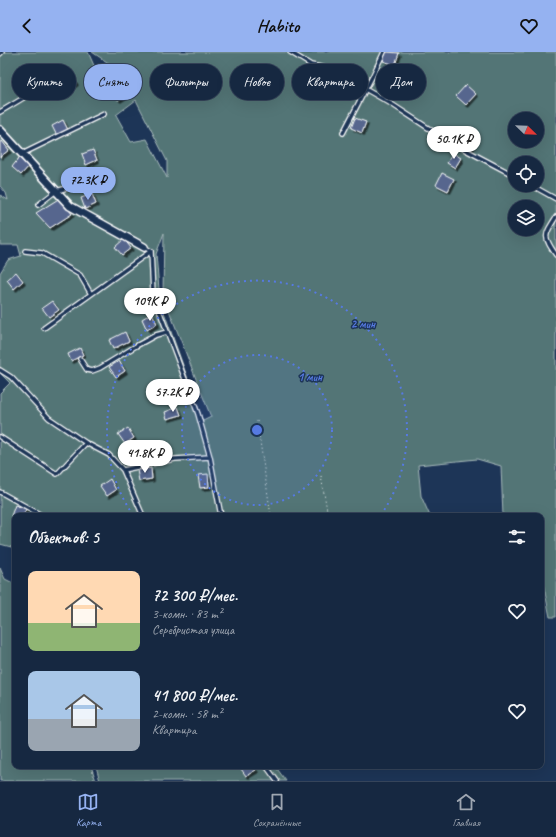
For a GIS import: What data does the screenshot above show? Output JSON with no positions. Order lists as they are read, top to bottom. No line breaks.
{"north":"bottom right","page":{"header":"Habito","chip":["Купить","Снять","Фильтры","Новое","Квартира","Дом"],"price":["50.1K ₽","72.3K ₽","109K ₽","57.2K ₽","41.8K ₽"],"heading":"Объектов: 5","list":[{"name":"72 300 ₽/мес.","note":"3-комн. · 83 m² · Серебристая улица"},{"name":"41 800 ₽/мес.","note":"2-комн. · 58 m² · Квартира"}],"tabs":["Карта","Сохранённые","Главная"]},"rings":["2 мин","1 мин"]}
